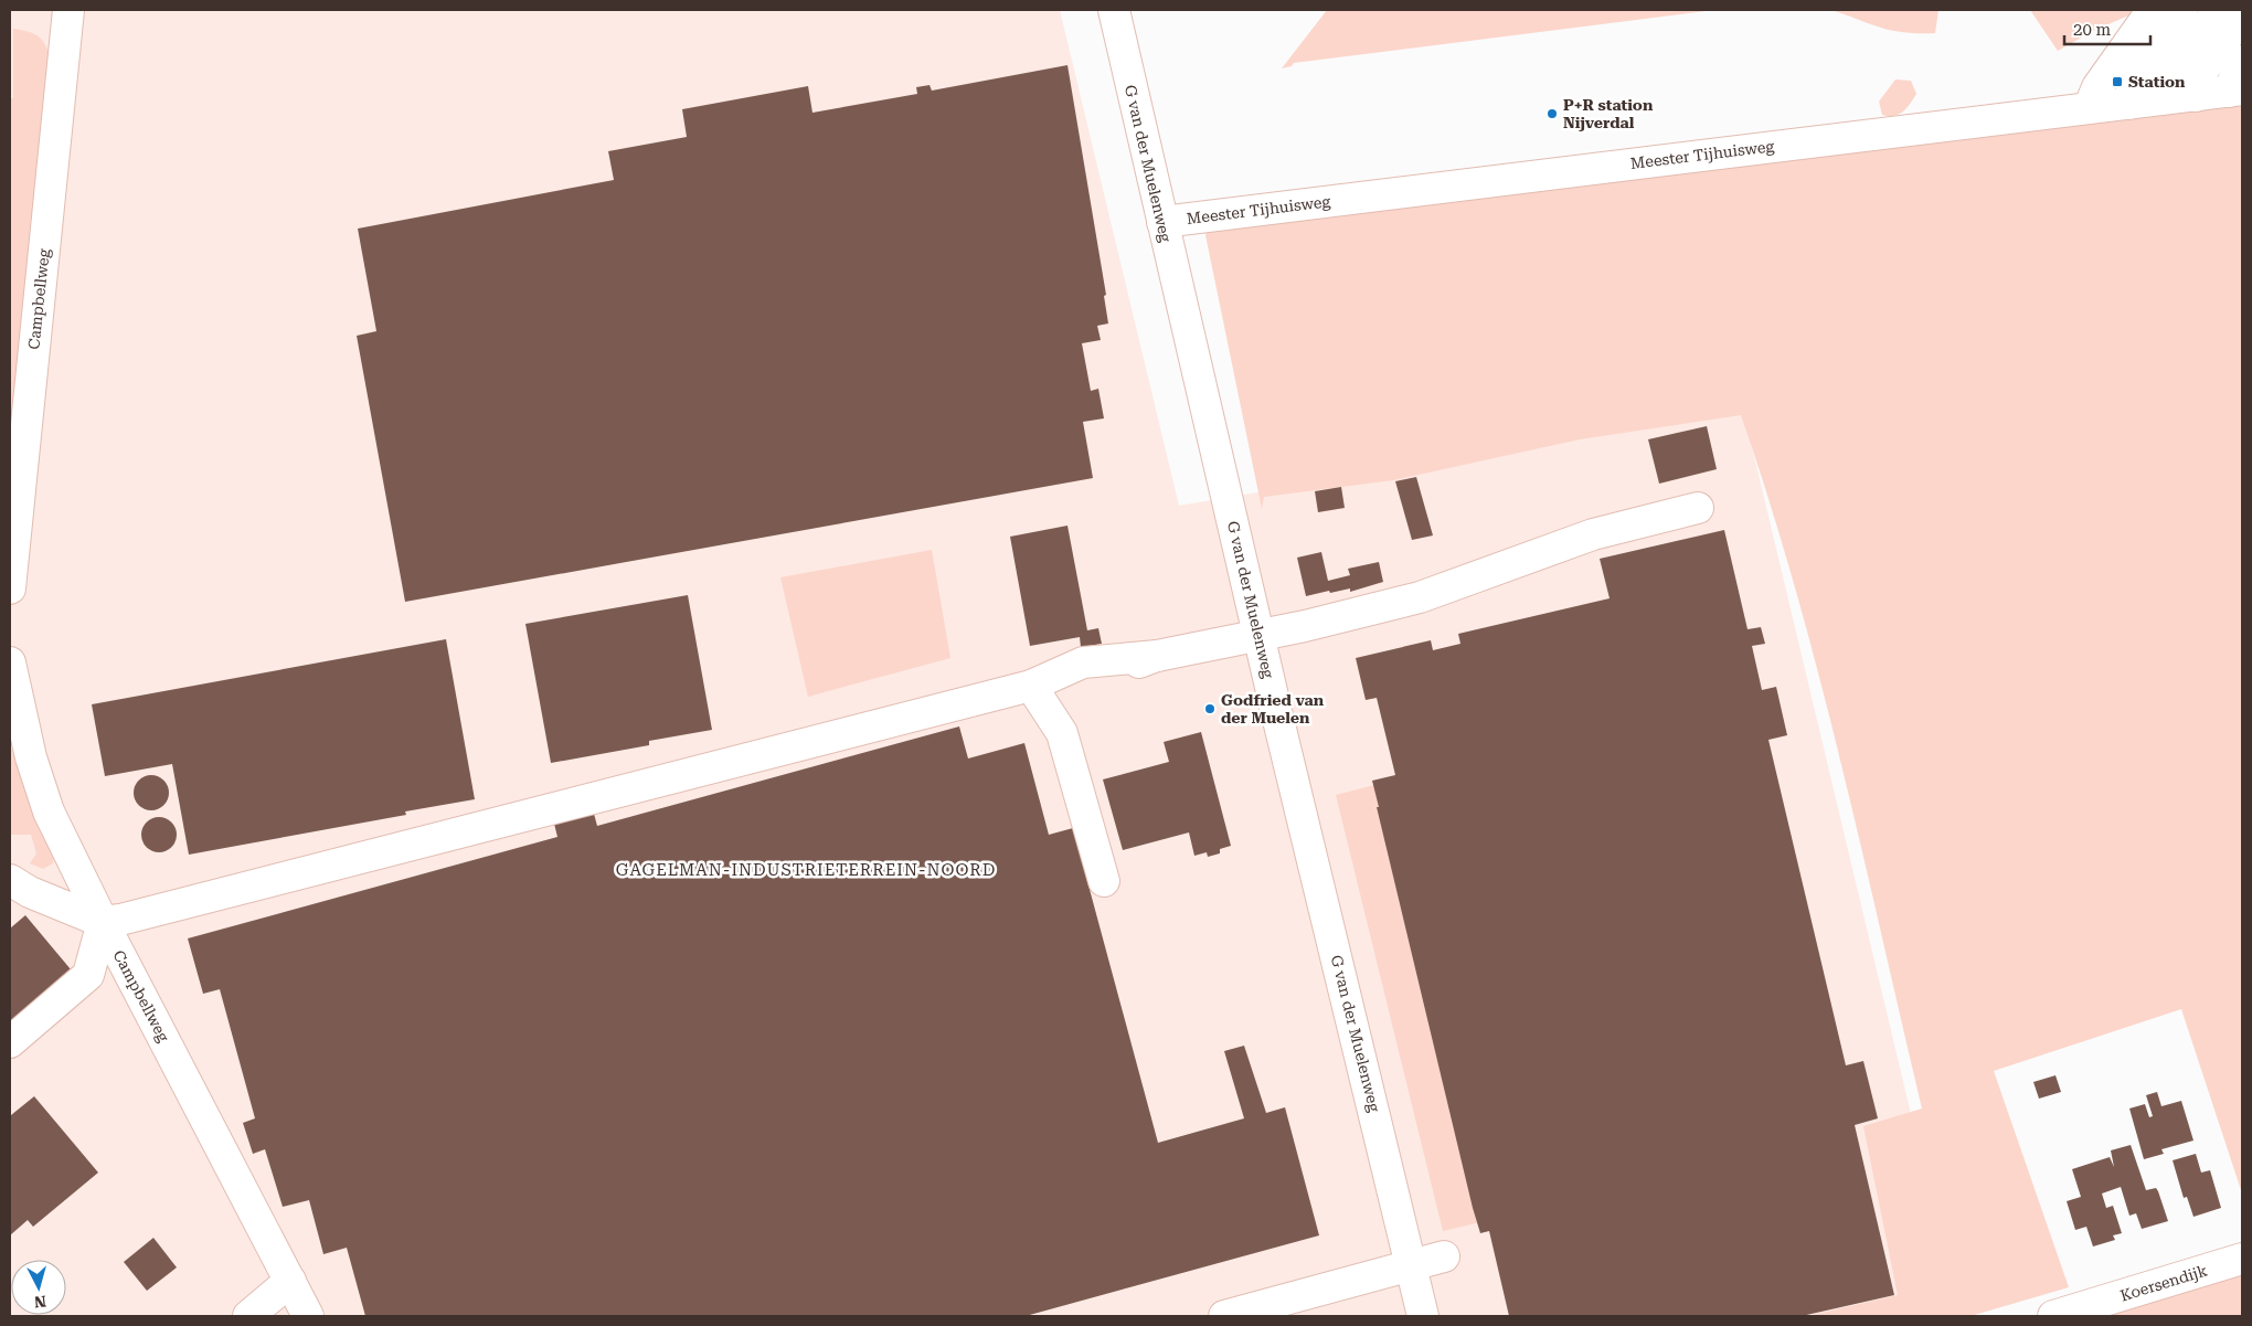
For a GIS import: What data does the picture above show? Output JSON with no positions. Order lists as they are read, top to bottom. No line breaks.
{"streets":{"street":["Meester Tijhuisweg","G van der Muelenweg","Campbellweg","Koersendijk"]},"crossings":[["Meester Tijhuisweg","G van der Muelenweg"]],"districts":["GAGELMAN-INDUSTRIETERREIN-NOORD"],"places":{"transit":["Station"],"other":["P+R station Nijverdal","Godfried van der Muelen"]},"scale_bar":"20 m","north":"bottom"}
